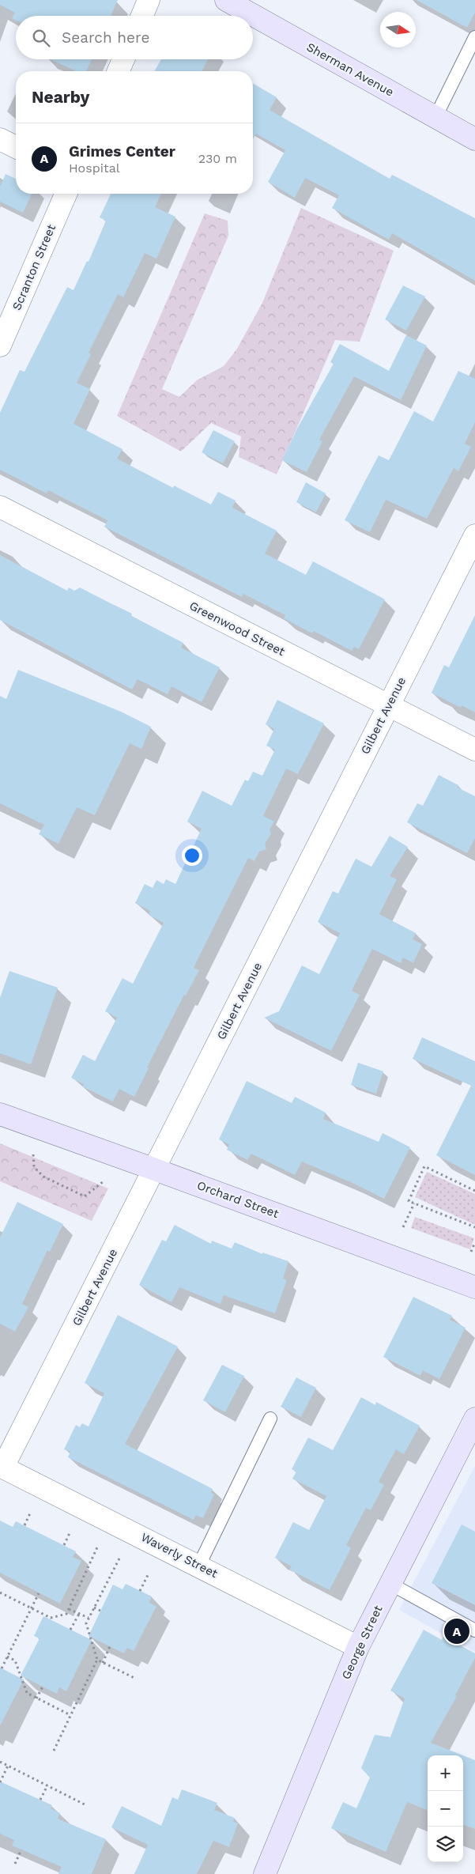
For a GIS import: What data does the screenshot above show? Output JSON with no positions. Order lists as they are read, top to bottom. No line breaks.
{"streets":{"main road":["Sherman Avenue","Orchard Street","George Street"],"street":["Scranton Street","Greenwood Street","Gilbert Avenue","Waverly Street"]},"crossings":[["Greenwood Street","Gilbert Avenue"],["Gilbert Avenue","Orchard Street"],["Gilbert Avenue","Waverly Street"],["Waverly Street","George Street"]],"north":"right","page":{"search":"Search here","heading":"Nearby","list":[{"mark":"A","name":"Grimes Center","note":"Hospital","value":"230 m"}],"pins":"A","map_buttons":["+","−"]}}
